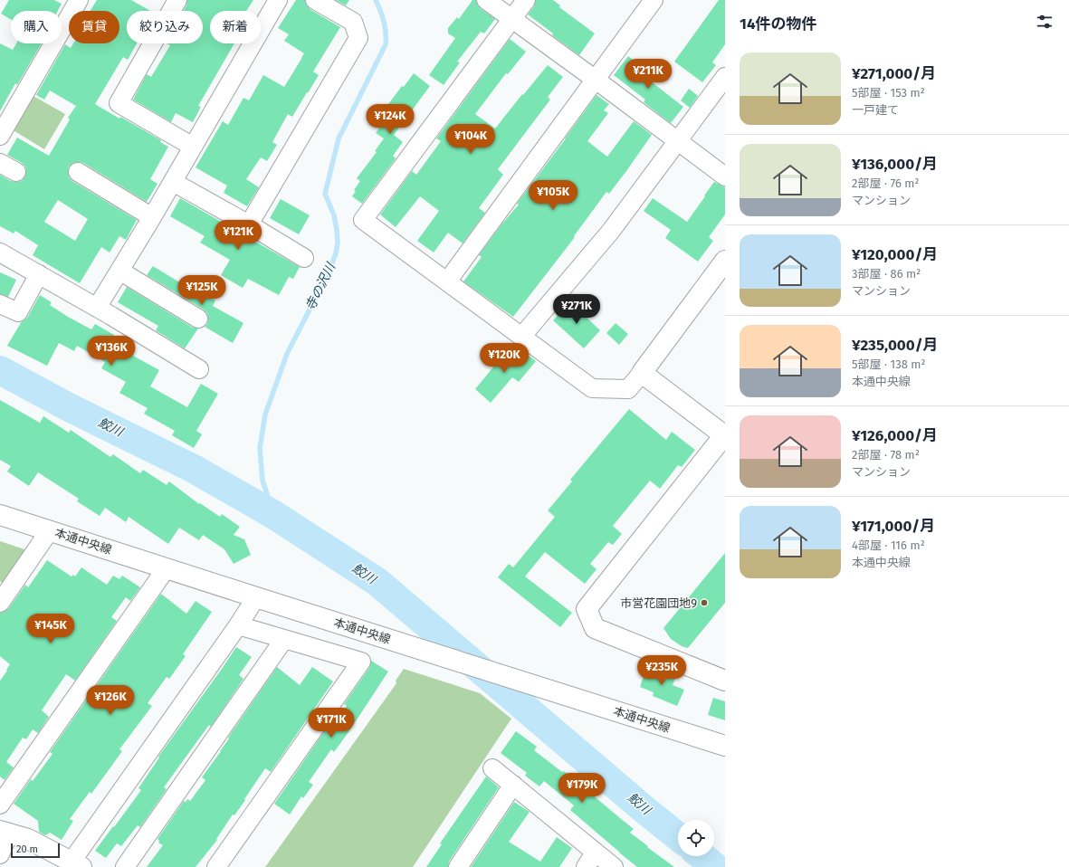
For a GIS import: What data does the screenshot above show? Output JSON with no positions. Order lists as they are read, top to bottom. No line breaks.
{"streets":{"street":["本通中央線"]},"water":["寺の沢川","鮫川"],"places":["市営花園団地9"],"scale_bar":"20 m","page":{"heading":"14件の物件","chip":["購入","賃貸","絞り込み","新着"],"list":[{"name":"¥271,000/月","note":"5部屋 · 153 m² · 一戸建て"},{"name":"¥136,000/月","note":"2部屋 · 76 m² · マンション"},{"name":"¥120,000/月","note":"3部屋 · 86 m² · マンション"},{"name":"¥235,000/月","note":"5部屋 · 138 m² · 本通中央線"},{"name":"¥126,000/月","note":"2部屋 · 78 m² · マンション"},{"name":"¥171,000/月","note":"4部屋 · 116 m² · 本通中央線"}],"price":["¥211K","¥124K","¥104K","¥105K","¥121K","¥125K","¥271K","¥136K","¥120K","¥145K","¥235K","¥126K","¥171K","¥179K"],"scale":"20 m"}}
